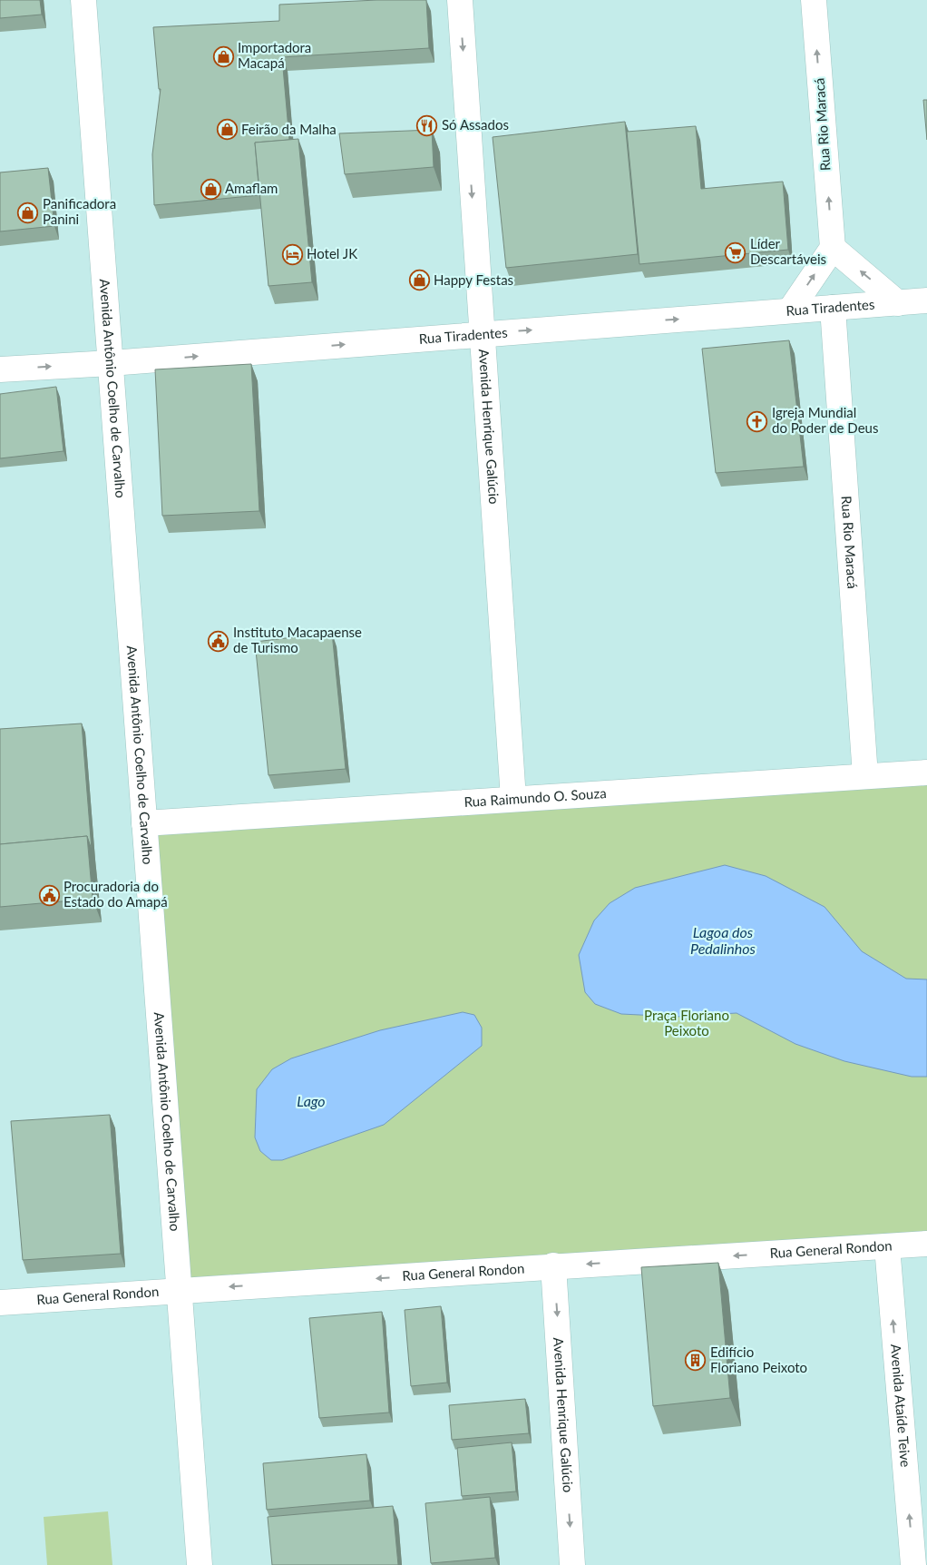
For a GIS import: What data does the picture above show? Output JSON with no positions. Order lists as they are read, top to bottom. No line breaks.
{"streets":{"street":["Rua Rio Maracá","Rua Tiradentes","Avenida Antônio Coelho de Carvalho","Avenida Henrique Galúcio","Rua Raimundo O. Souza","Rua General Rondon","Avenida Ataíde Teive"]},"crossings":[["Rua Rio Maracá","Rua Tiradentes"],["Rua Rio Maracá","Rua Raimundo O. Souza"],["Rua Tiradentes","Avenida Antônio Coelho de Carvalho"],["Rua Tiradentes","Avenida Henrique Galúcio"],["Avenida Antônio Coelho de Carvalho","Rua Raimundo O. Souza"],["Avenida Antônio Coelho de Carvalho","Rua General Rondon"],["Avenida Henrique Galúcio","Rua Raimundo O. Souza"],["Avenida Henrique Galúcio","Rua General Rondon"],["Rua General Rondon","Avenida Ataíde Teive"]],"one_way":["Rua Tiradentes","Avenida Henrique Galúcio","Rua General Rondon","Avenida Ataíde Teive"],"water":["Lagoa dos Pedalinhos","Lago"],"parks":["Praça Floriano Peixoto"],"places":{"shop":["Importadora Macapá","Feirão da Malha","Amaflam","Panificadora Panini","Happy Festas"],"restaurant":["Só Assados"],"supermarket":["Líder Descartáveis"],"hotel":["Hotel JK"],"church":["Igreja Mundial do Poder de Deus"],"public building":["Instituto Macapaense de Turismo","Procuradoria do Estado do Amapá"],"building":["Edifício Floriano Peixoto"]}}
